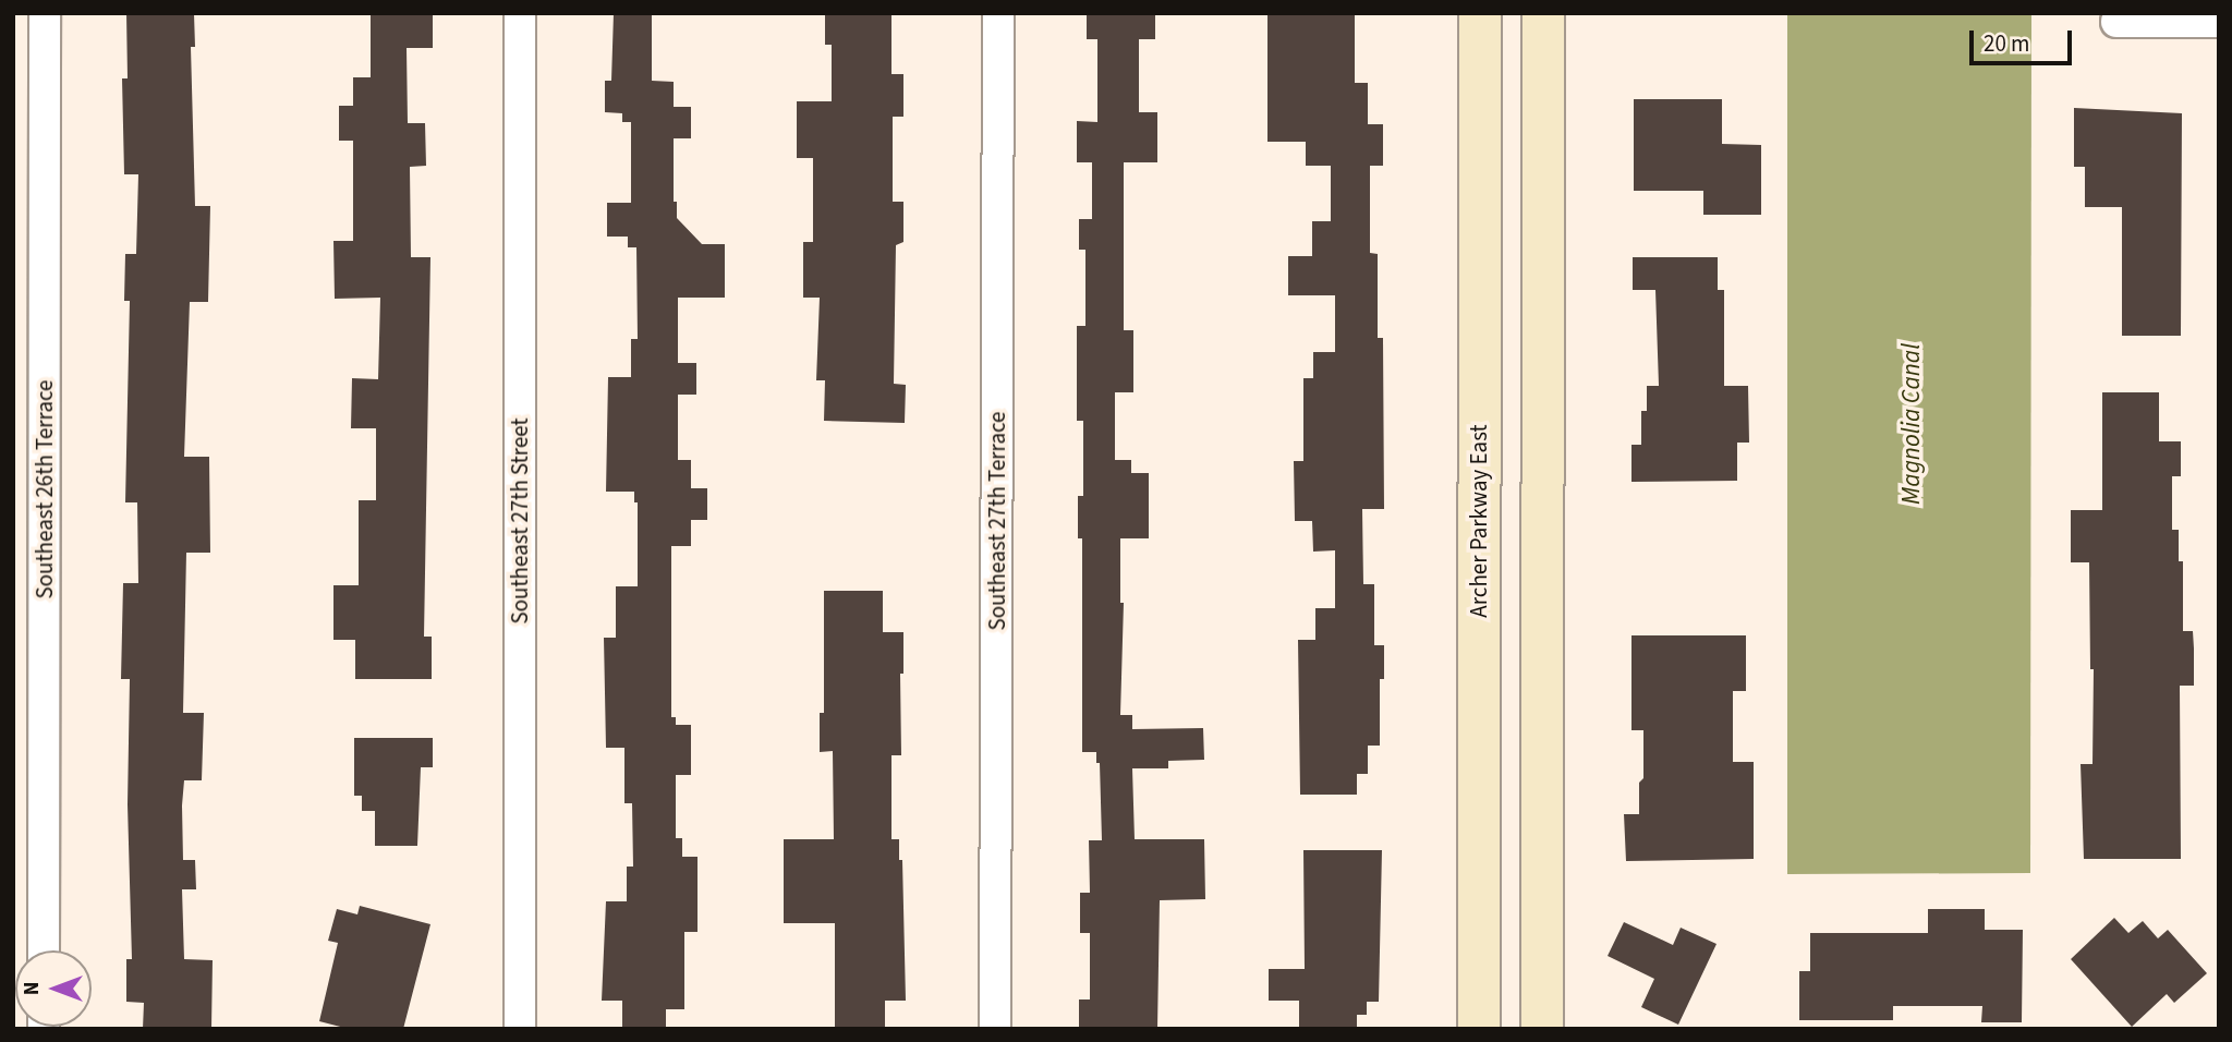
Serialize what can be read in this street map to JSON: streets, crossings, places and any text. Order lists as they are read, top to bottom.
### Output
{
  "streets": {
    "street": [
      "Southeast 26th Terrace",
      "Southeast 27th Street",
      "Southeast 27th Terrace",
      "Archer Parkway East"
    ]
  },
  "water": ["Magnolia Canal"],
  "scale_bar": "20 m",
  "north": "left"
}
